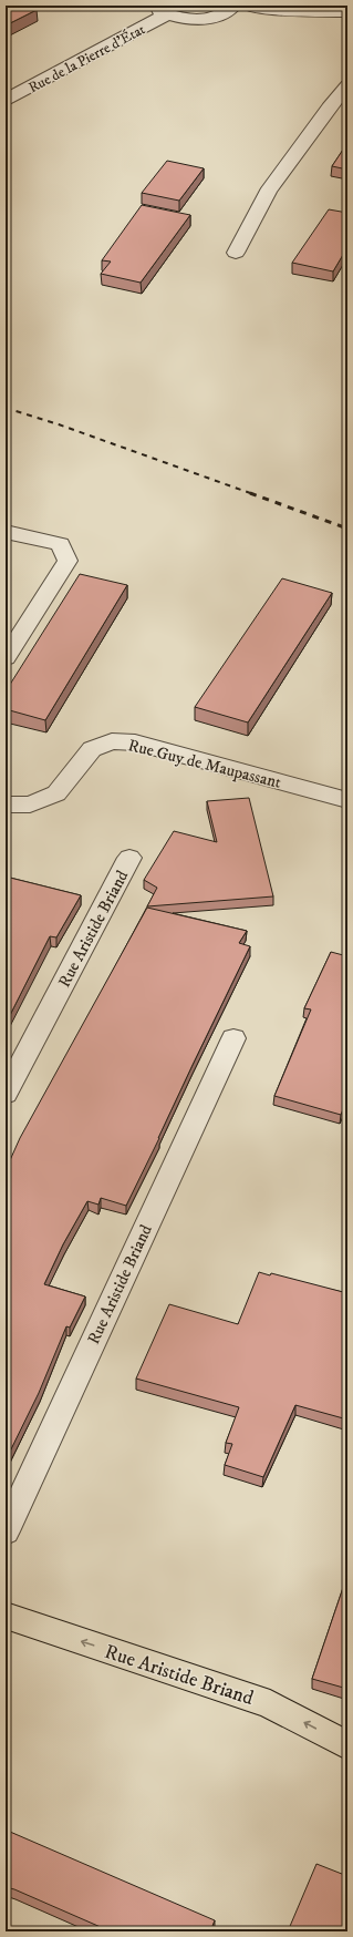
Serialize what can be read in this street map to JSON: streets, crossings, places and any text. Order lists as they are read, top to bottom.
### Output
{
  "streets": {
    "main road": ["Rue Aristide Briand"],
    "street": ["Rue de la Pierre d'État", "Rue Guy de Maupassant"]
  }
}
